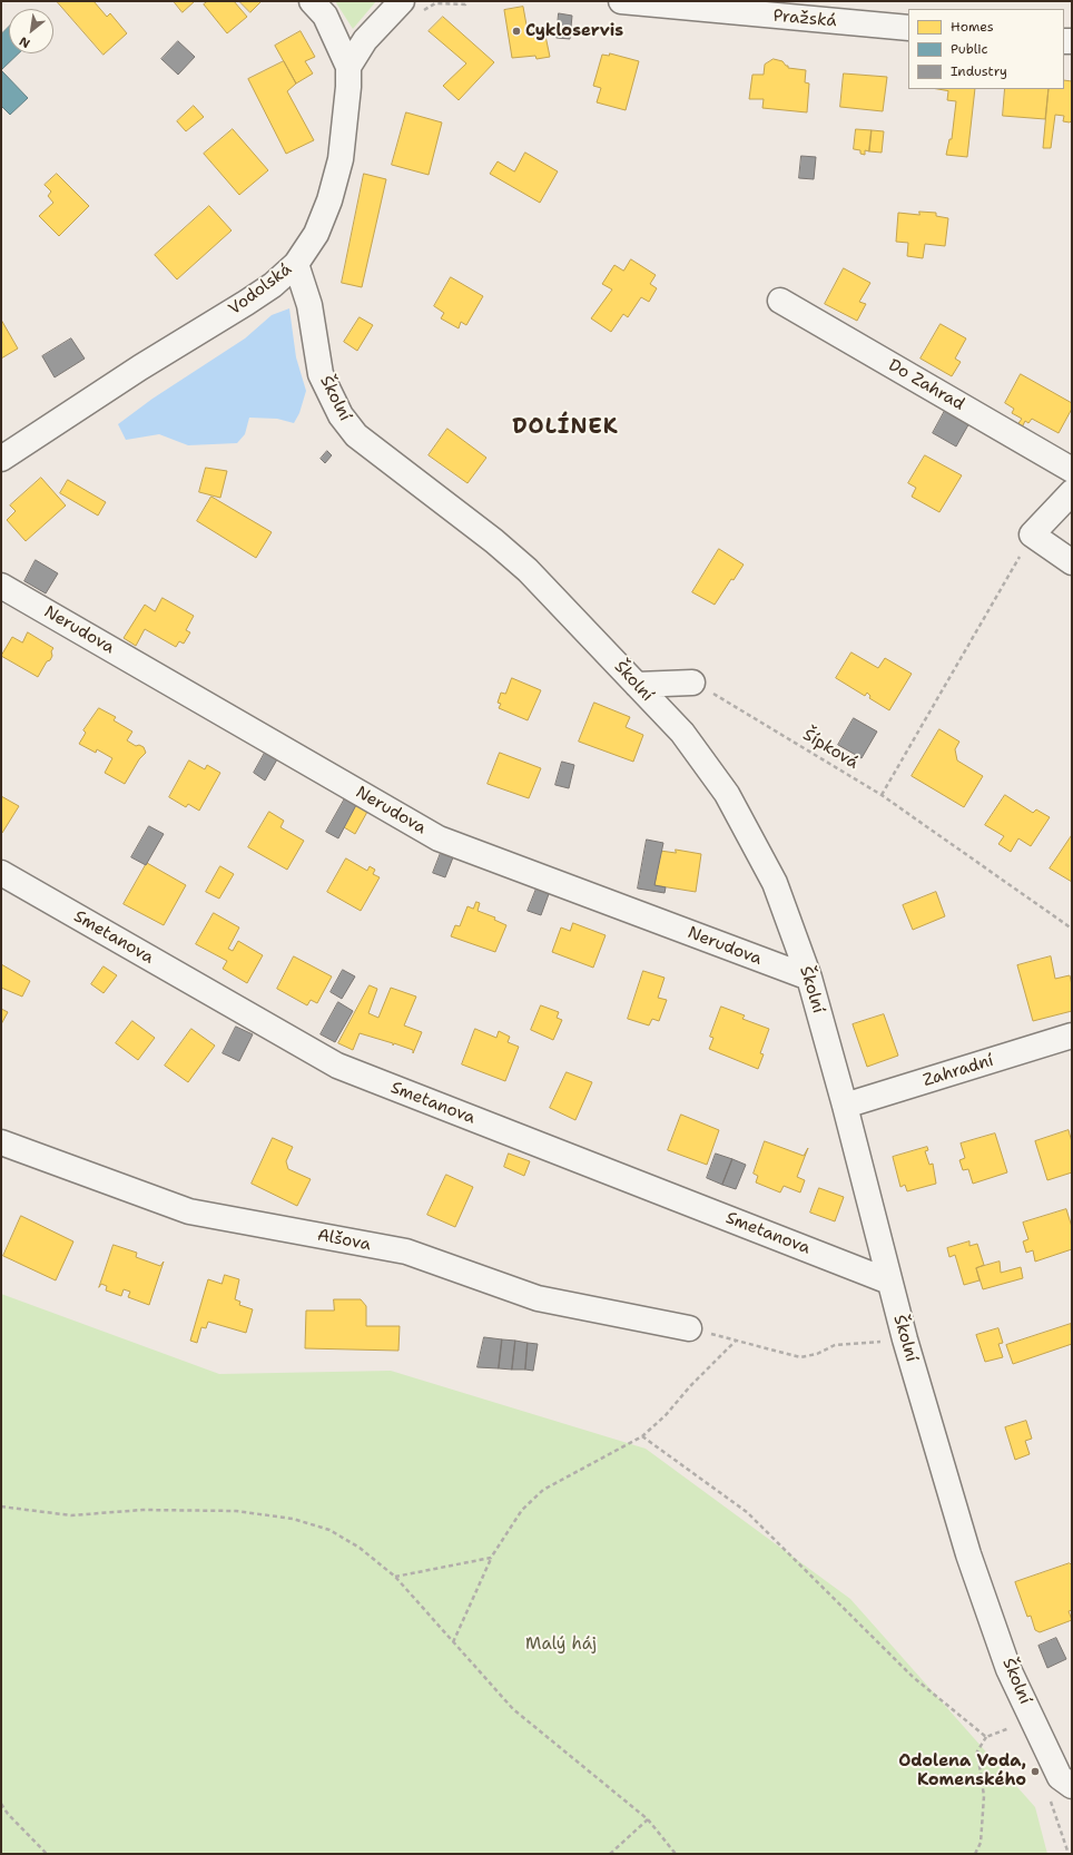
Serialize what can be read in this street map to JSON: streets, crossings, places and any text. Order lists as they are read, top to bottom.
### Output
{
  "streets": {
    "street": [
      "Pražská",
      "Vodolská",
      "Do Zahrad",
      "Školní",
      "Nerudova",
      "Smetanova",
      "Zahradní",
      "Alšova"
    ],
    "path": ["Šípková"]
  },
  "crossings": [
    ["Vodolská", "Školní"],
    ["Školní", "Nerudova"],
    ["Školní", "Smetanova"],
    ["Školní", "Zahradní"]
  ],
  "districts": ["DOLÍNEK"],
  "parks": ["Malý háj"],
  "places": ["Cykloservis", "Odolena Voda, Komenského"],
  "legend": ["Homes", "Public", "Industry"],
  "north": "bottom left"
}
